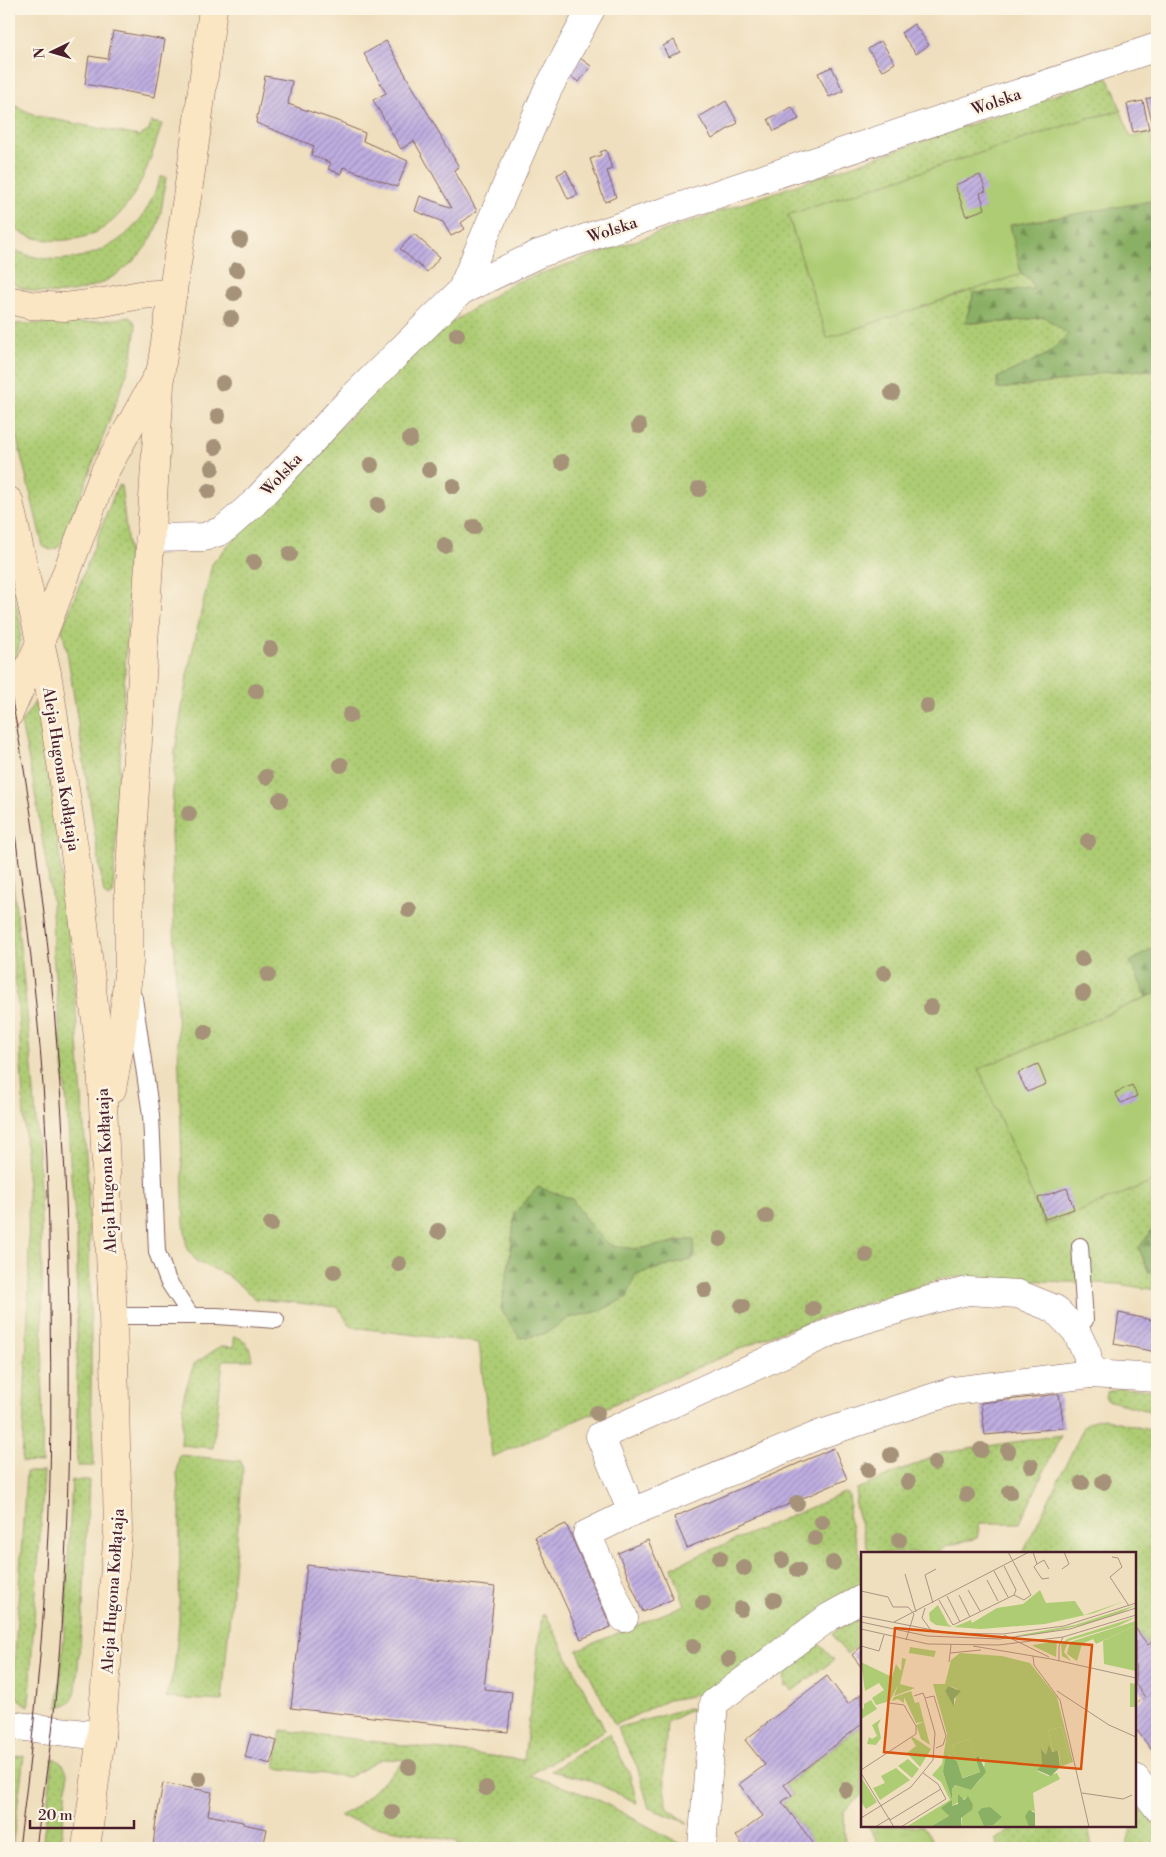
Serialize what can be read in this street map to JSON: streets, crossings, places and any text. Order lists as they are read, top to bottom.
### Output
{
  "streets": {
    "street": ["Wolska", "Aleja Hugona Kołłątaja"]
  },
  "scale_bar": "20 m",
  "north": "left"
}
